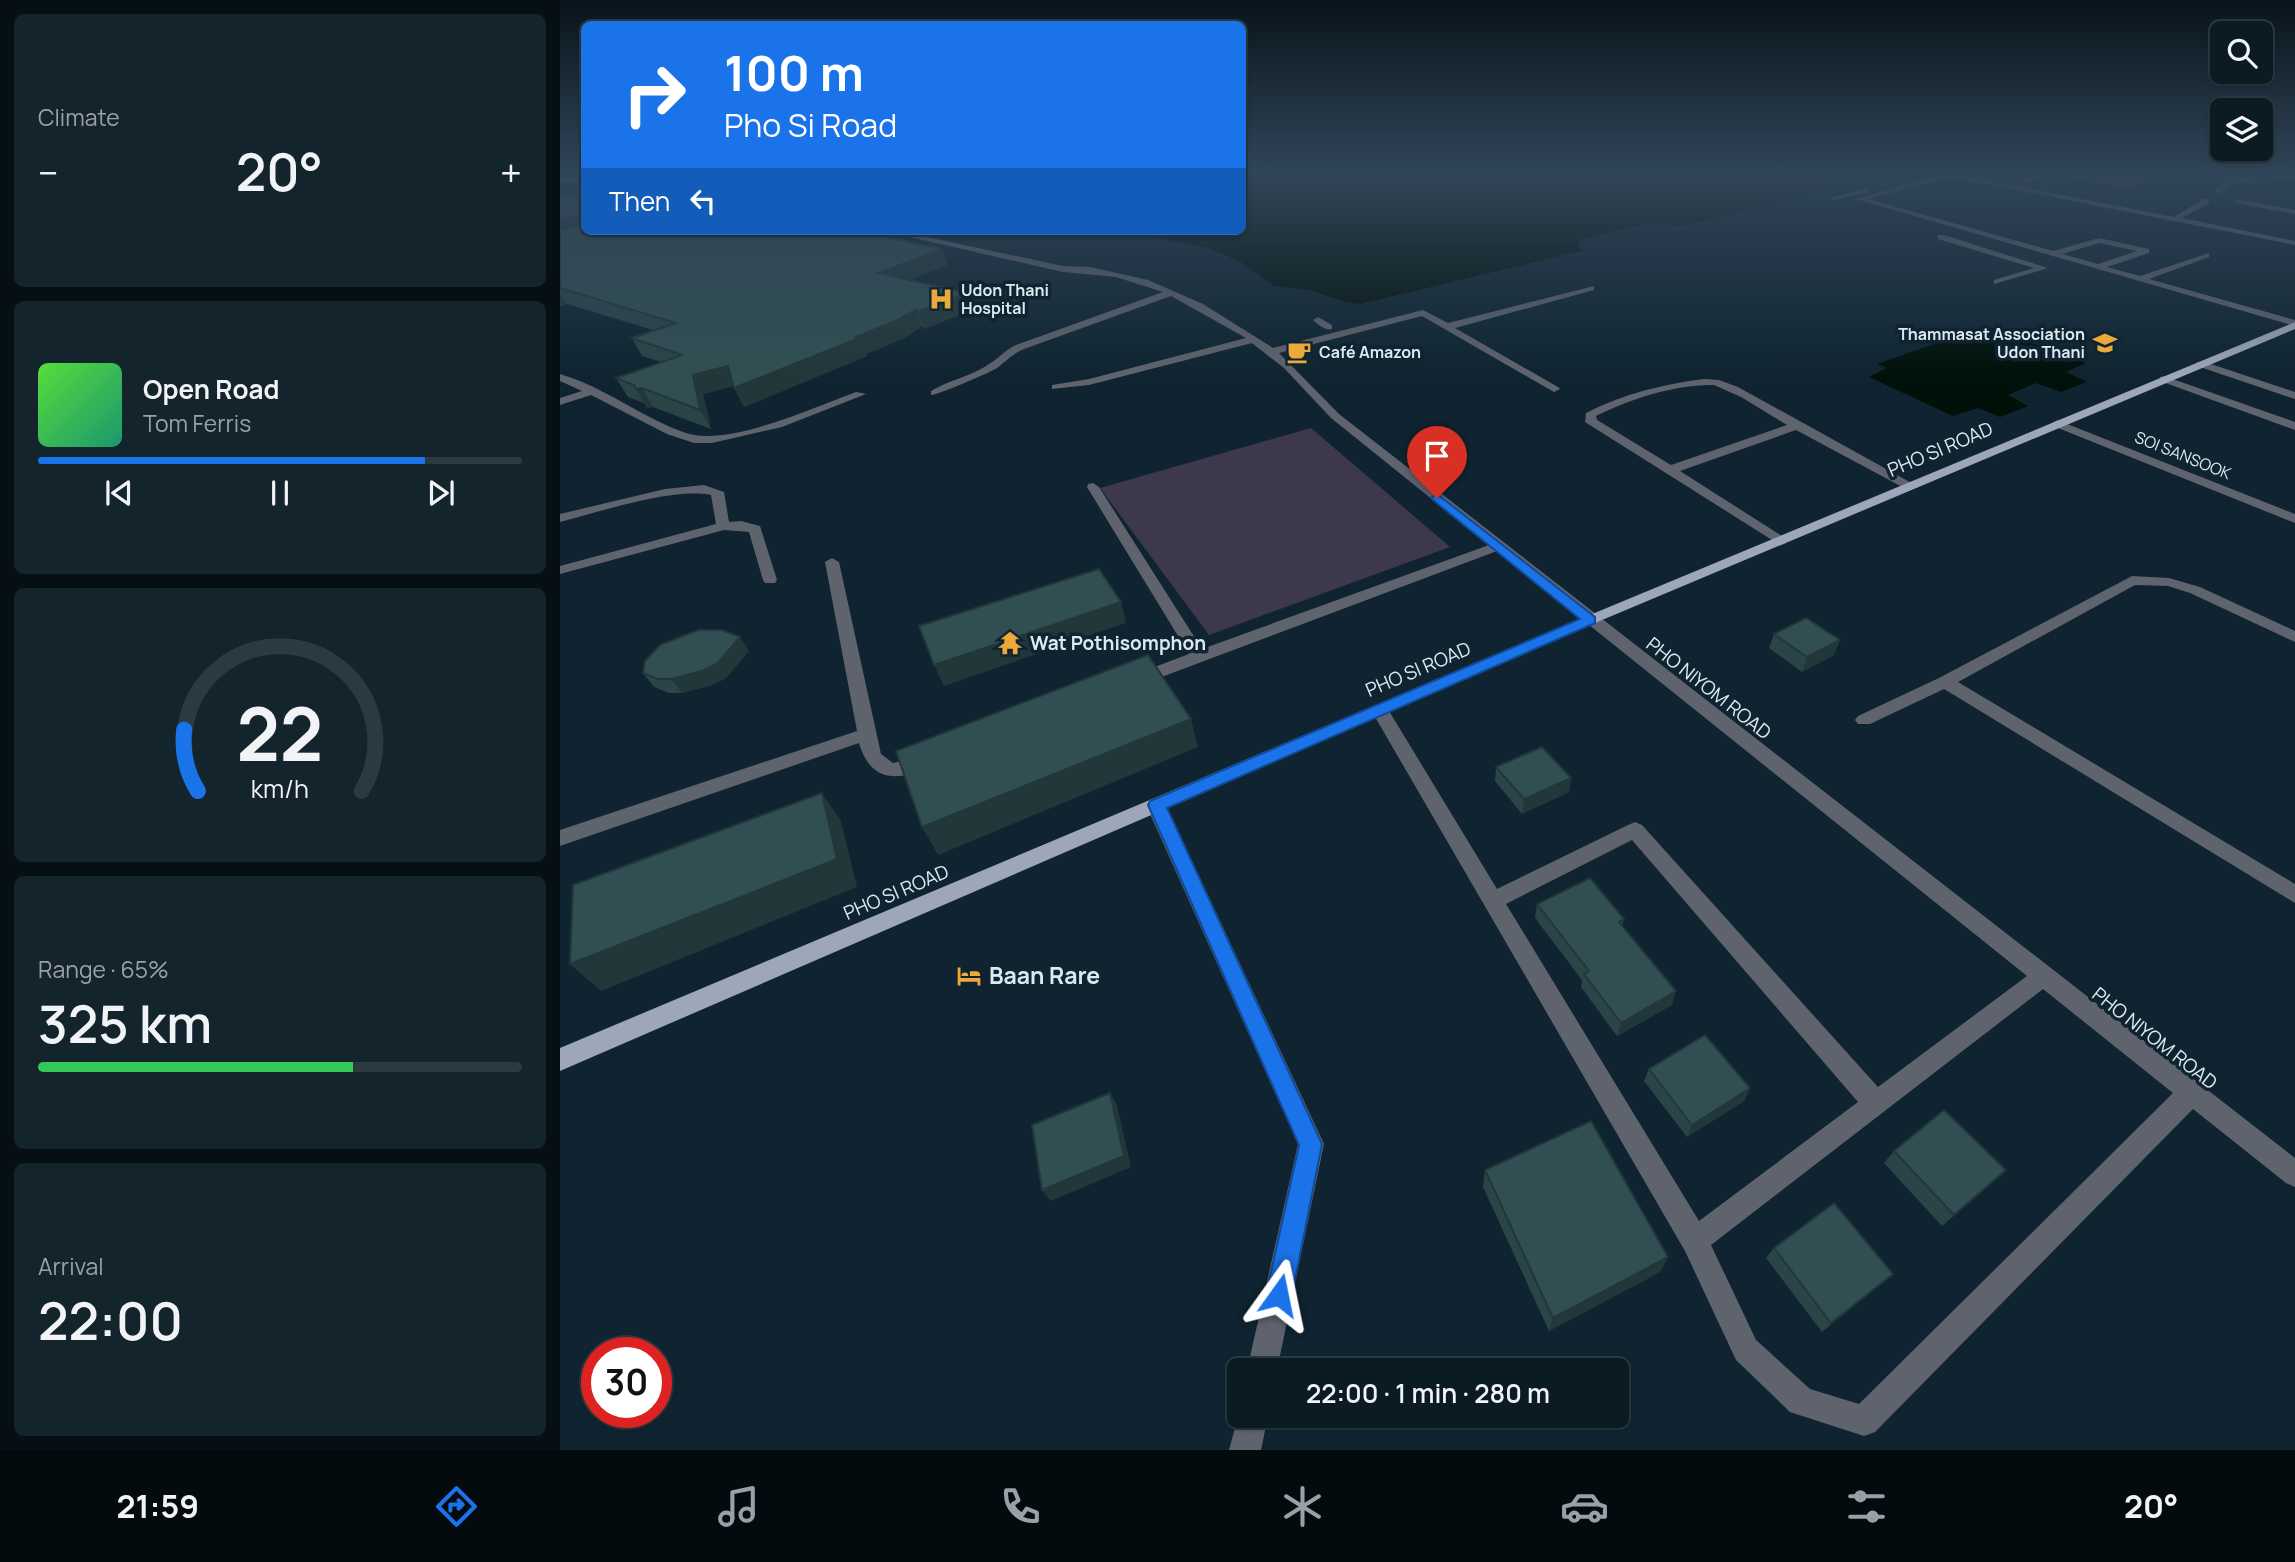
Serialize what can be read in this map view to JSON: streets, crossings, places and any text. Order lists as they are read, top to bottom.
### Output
{
  "streets": {
    "main road": ["PHO SI ROAD"],
    "street": ["SOI SANSOOK", "PHO NIYOM ROAD"]
  },
  "crossings": [
    ["PHO SI ROAD", "SOI SANSOOK"],
    ["PHO SI ROAD", "PHO NIYOM ROAD"]
  ],
  "places": {
    "hospital": ["Udon Thani Hospital"],
    "school or university": ["Thammasat Association Udon Thani"],
    "cafe": ["Café Amazon"],
    "temple": ["Wat Pothisomphon"],
    "hotel": ["Baan Rare"]
  },
  "page": {
    "tile": [
      "Climate",
      ["Range · 65%", "325 km"],
      ["Arrival", "22:00"]
    ],
    "turn": ["100 m", "Pho Si Road"],
    "heat": ["−", "20°", "+"],
    "then": "Then",
    "song": ["Open Road", "Tom Ferris"],
    "limit": "30",
    "trip": "22:00 · 1 min · 280 m",
    "tabs": ["21:59", "20°"],
    "gauge": ["22", "km/h"]
  }
}
